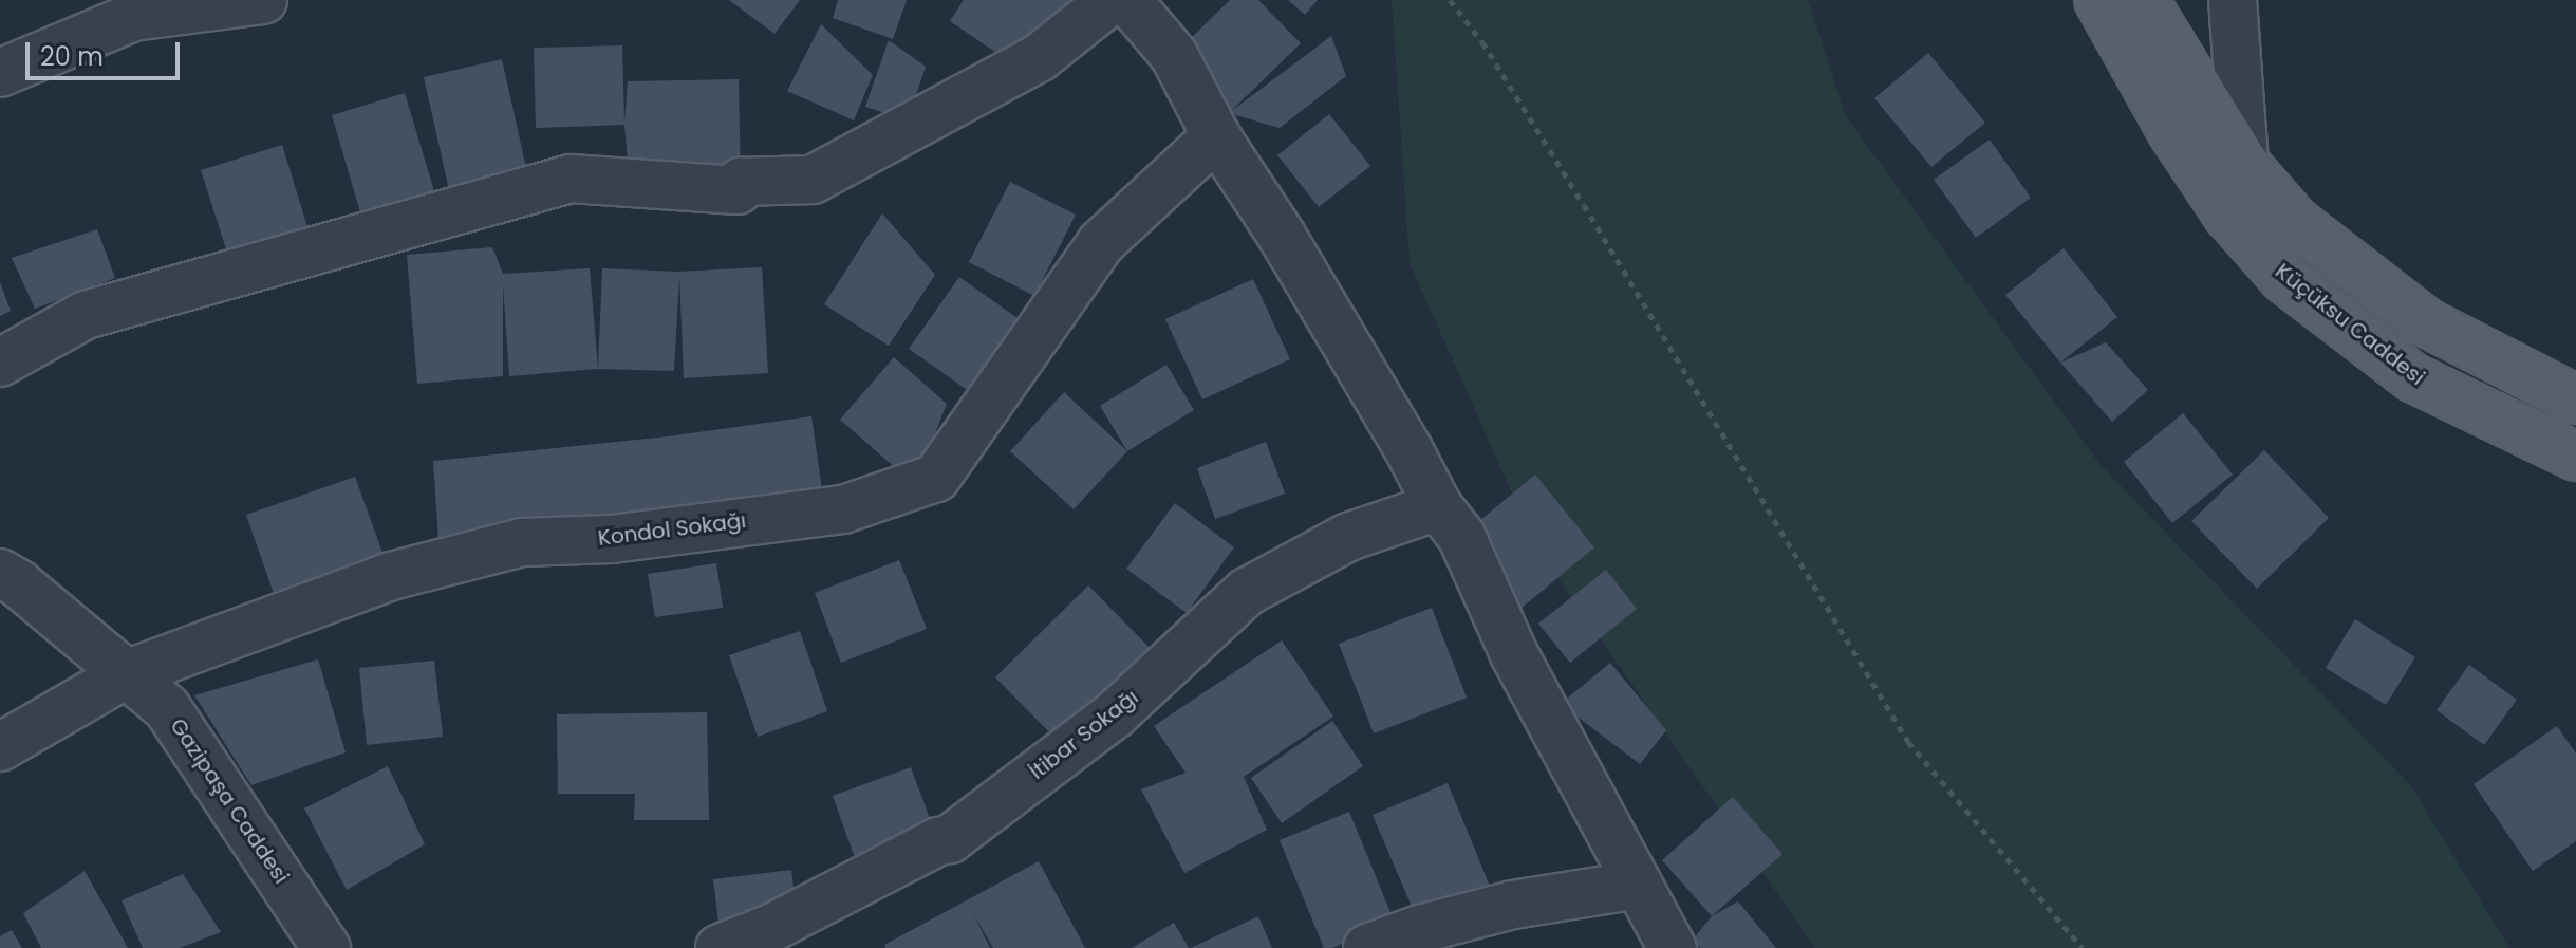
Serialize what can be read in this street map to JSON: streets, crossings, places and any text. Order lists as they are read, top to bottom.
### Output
{
  "streets": {
    "main road": ["Küçüksu Caddesi"],
    "street": ["Kondol Sokağı", "İtibar Sokağı", "Gazipaşa Caddesi"]
  },
  "crossings": [
    ["Kondol Sokağı", "Gazipaşa Caddesi"]
  ],
  "scale_bar": "20 m"
}
